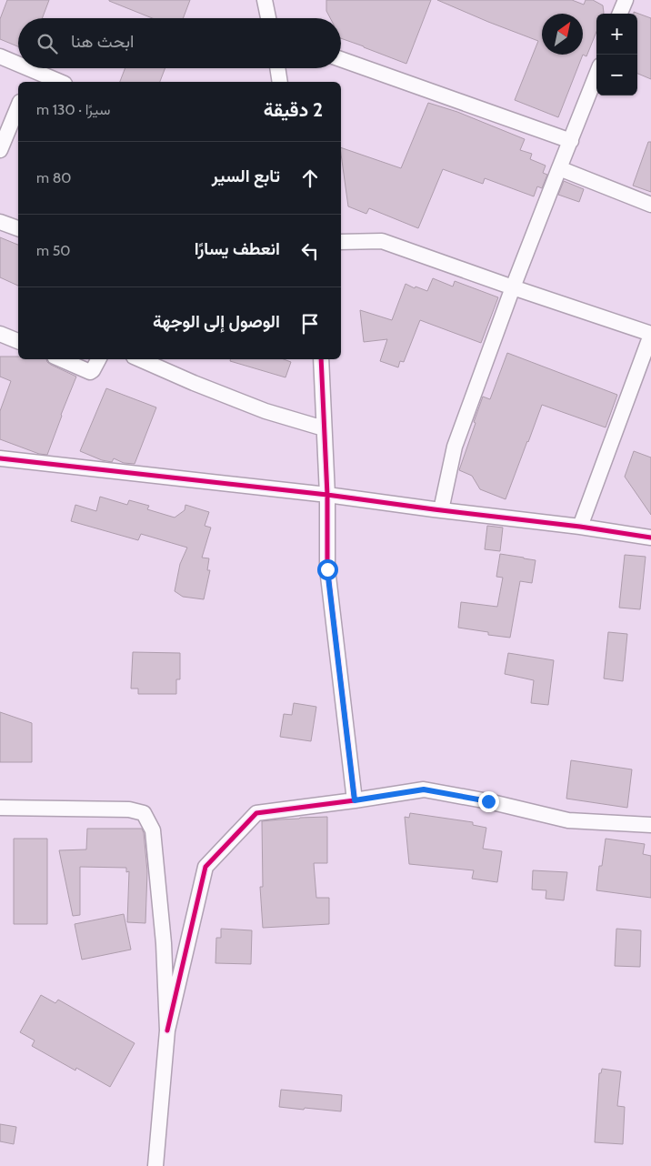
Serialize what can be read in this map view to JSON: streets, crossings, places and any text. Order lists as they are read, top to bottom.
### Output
{
  "north": "top right",
  "page": {
    "map_buttons": ["+", "−"],
    "search": "ابحث هنا",
    "heading": ["2 دقيقة", "سيرًا · 130 m"],
    "list": [
      ["تابع السير", "80 m"],
      ["انعطف يسارًا", "50 m"],
      "الوصول إلى الوجهة"
    ]
  }
}
